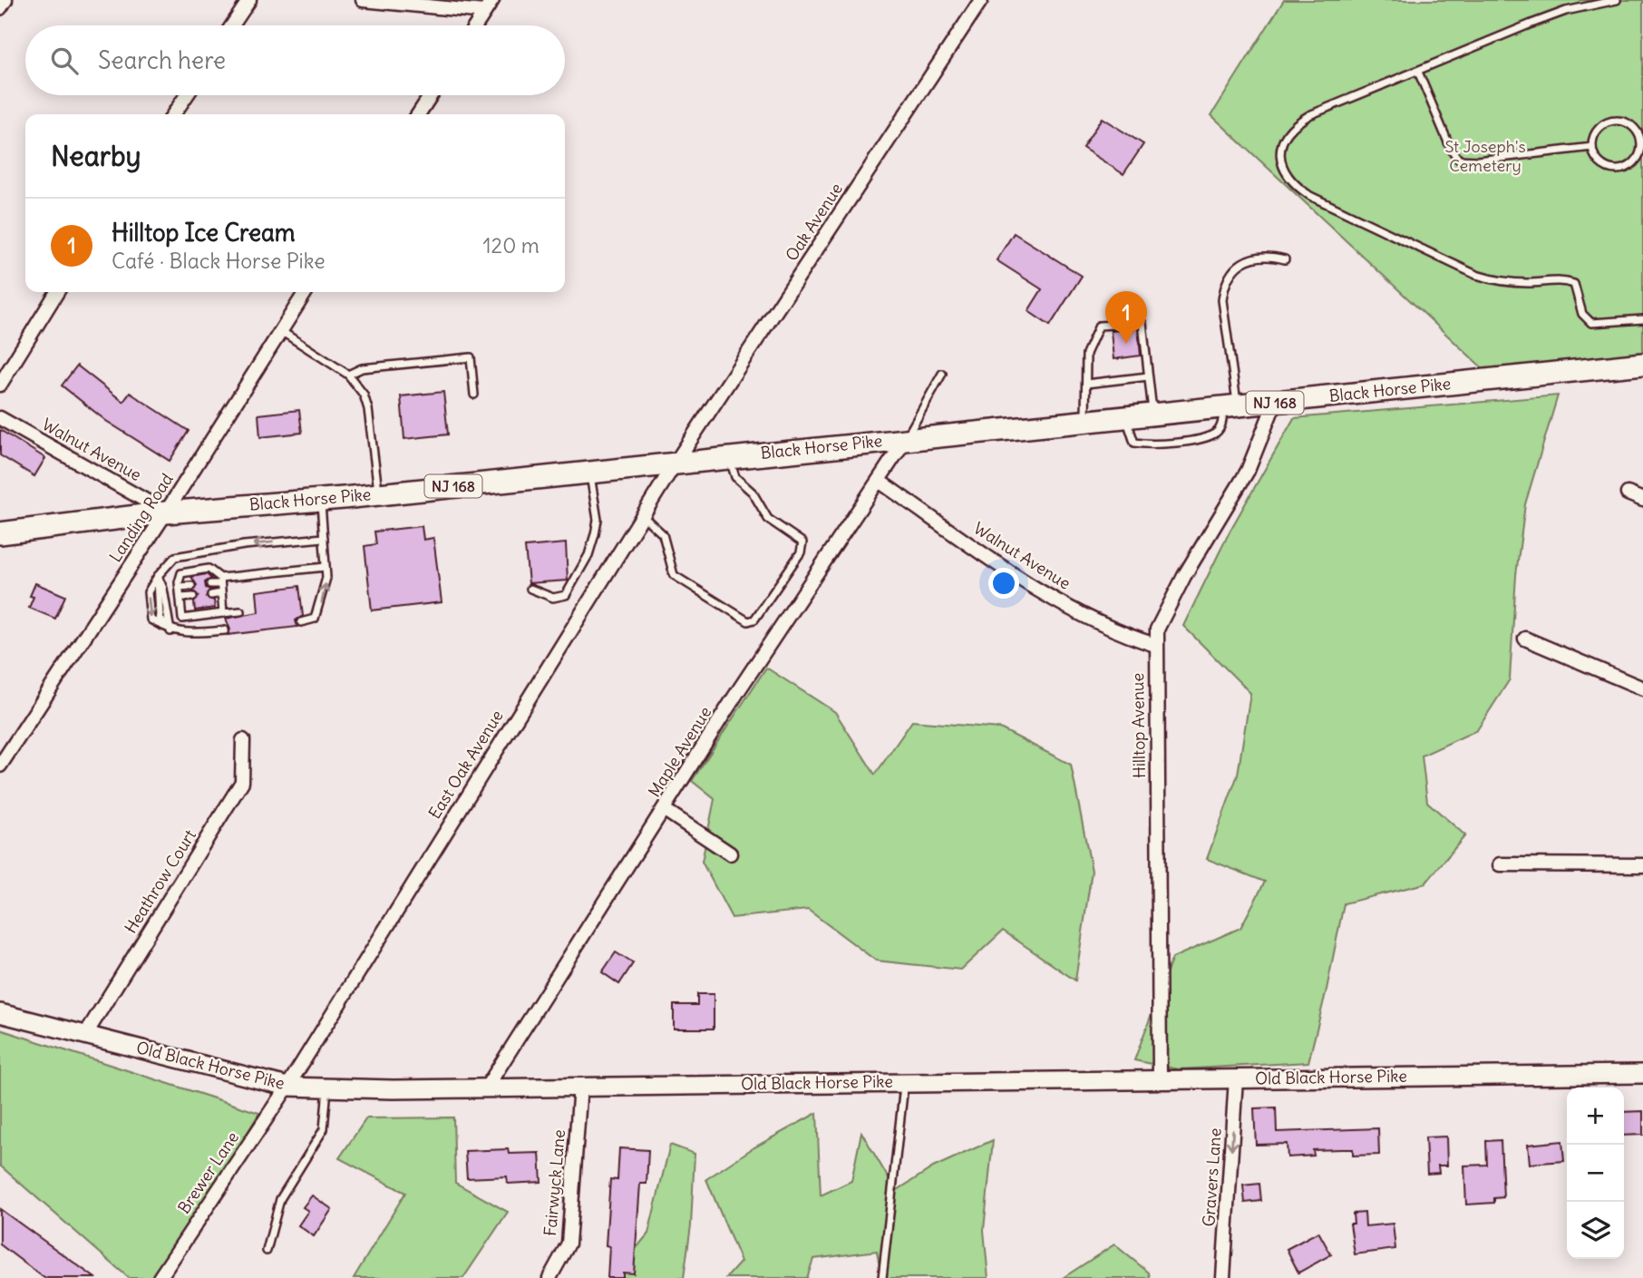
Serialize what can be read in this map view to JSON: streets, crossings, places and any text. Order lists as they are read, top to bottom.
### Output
{
  "streets": {
    "main road": ["Black Horse Pike", "NJ 168"],
    "street": [
      "Oak Avenue",
      "Walnut Avenue",
      "Landing Road",
      "Hilltop Avenue",
      "Maple Avenue",
      "East Oak Avenue",
      "Heathrow Court",
      "Old Black Horse Pike",
      "Brewer Lane",
      "Gravers Lane",
      "Fairwyck Lane"
    ]
  },
  "crossings": [
    ["Oak Avenue", "Black Horse Pike"],
    ["Oak Avenue", "East Oak Avenue"],
    ["Black Horse Pike", "Walnut Avenue"],
    ["Black Horse Pike", "Landing Road"],
    ["Black Horse Pike", "Hilltop Avenue"],
    ["Black Horse Pike", "Maple Avenue"],
    ["Black Horse Pike", "East Oak Avenue"],
    ["Walnut Avenue", "Landing Road"],
    ["Walnut Avenue", "Hilltop Avenue"],
    ["Walnut Avenue", "Maple Avenue"],
    ["Hilltop Avenue", "Old Black Horse Pike"],
    ["Maple Avenue", "Old Black Horse Pike"],
    ["East Oak Avenue", "Old Black Horse Pike"],
    ["East Oak Avenue", "Brewer Lane"],
    ["Heathrow Court", "Old Black Horse Pike"],
    ["Old Black Horse Pike", "Brewer Lane"],
    ["Old Black Horse Pike", "Gravers Lane"],
    ["Old Black Horse Pike", "Fairwyck Lane"]
  ],
  "one_way": ["Gravers Lane"],
  "parks": ["St Joseph's Cemetery"],
  "page": {
    "search": "Search here",
    "heading": "Nearby",
    "list": [
      {
        "mark": "1",
        "name": "Hilltop Ice Cream",
        "note": "Café · Black Horse Pike",
        "value": "120 m"
      }
    ],
    "pins": "1",
    "map_buttons": ["+", "−"]
  }
}
